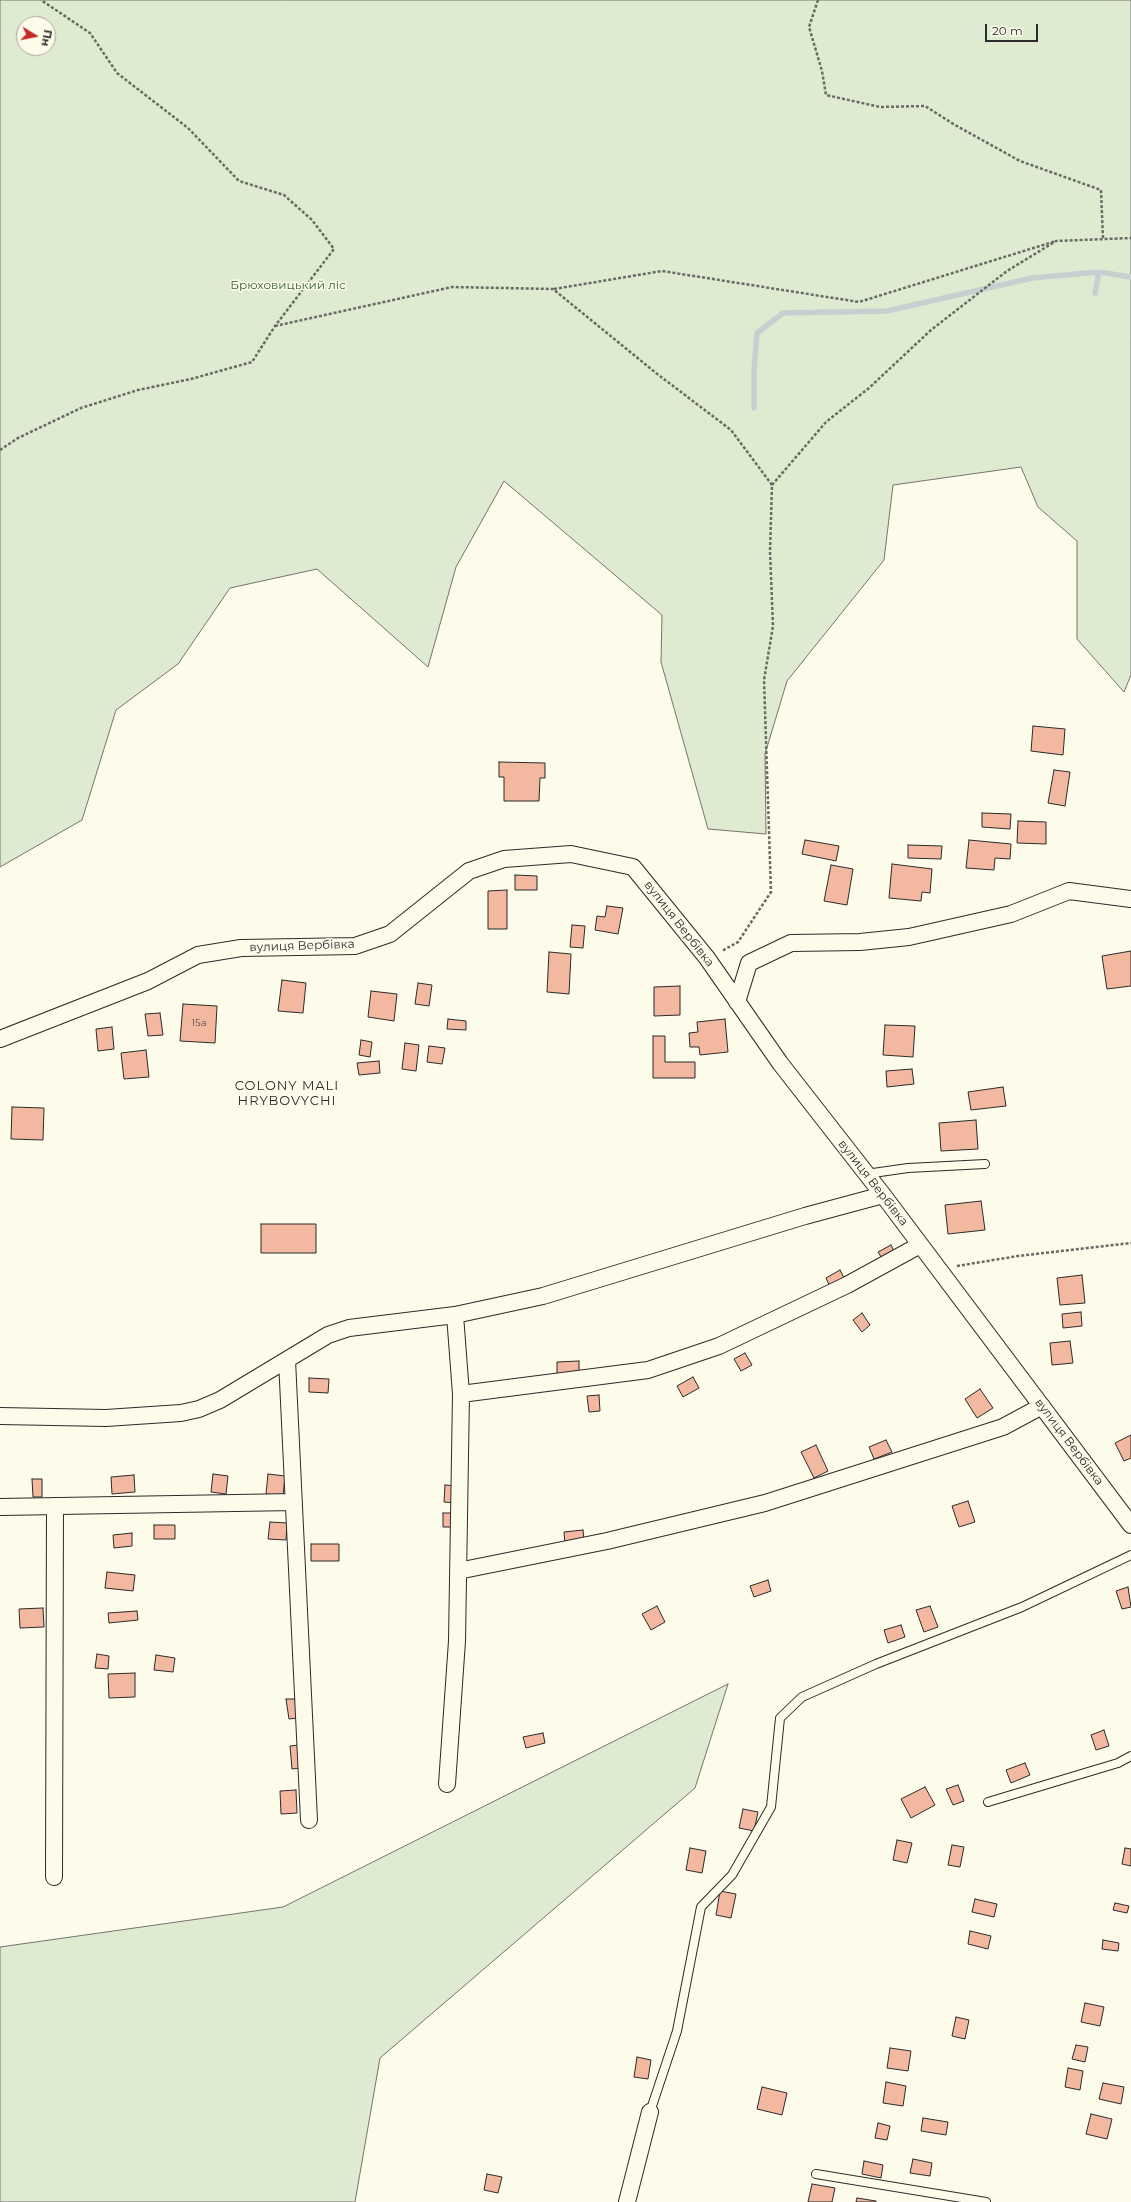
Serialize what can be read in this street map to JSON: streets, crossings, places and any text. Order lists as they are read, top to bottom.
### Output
{
  "streets": {
    "street": ["вулиця Вербівка"]
  },
  "districts": ["COLONY MALI HRYBOVYCHI"],
  "parks": ["Брюховицький ліс"],
  "house_numbers": ["15а"],
  "scale_bar": "20 m",
  "north": "right"
}
